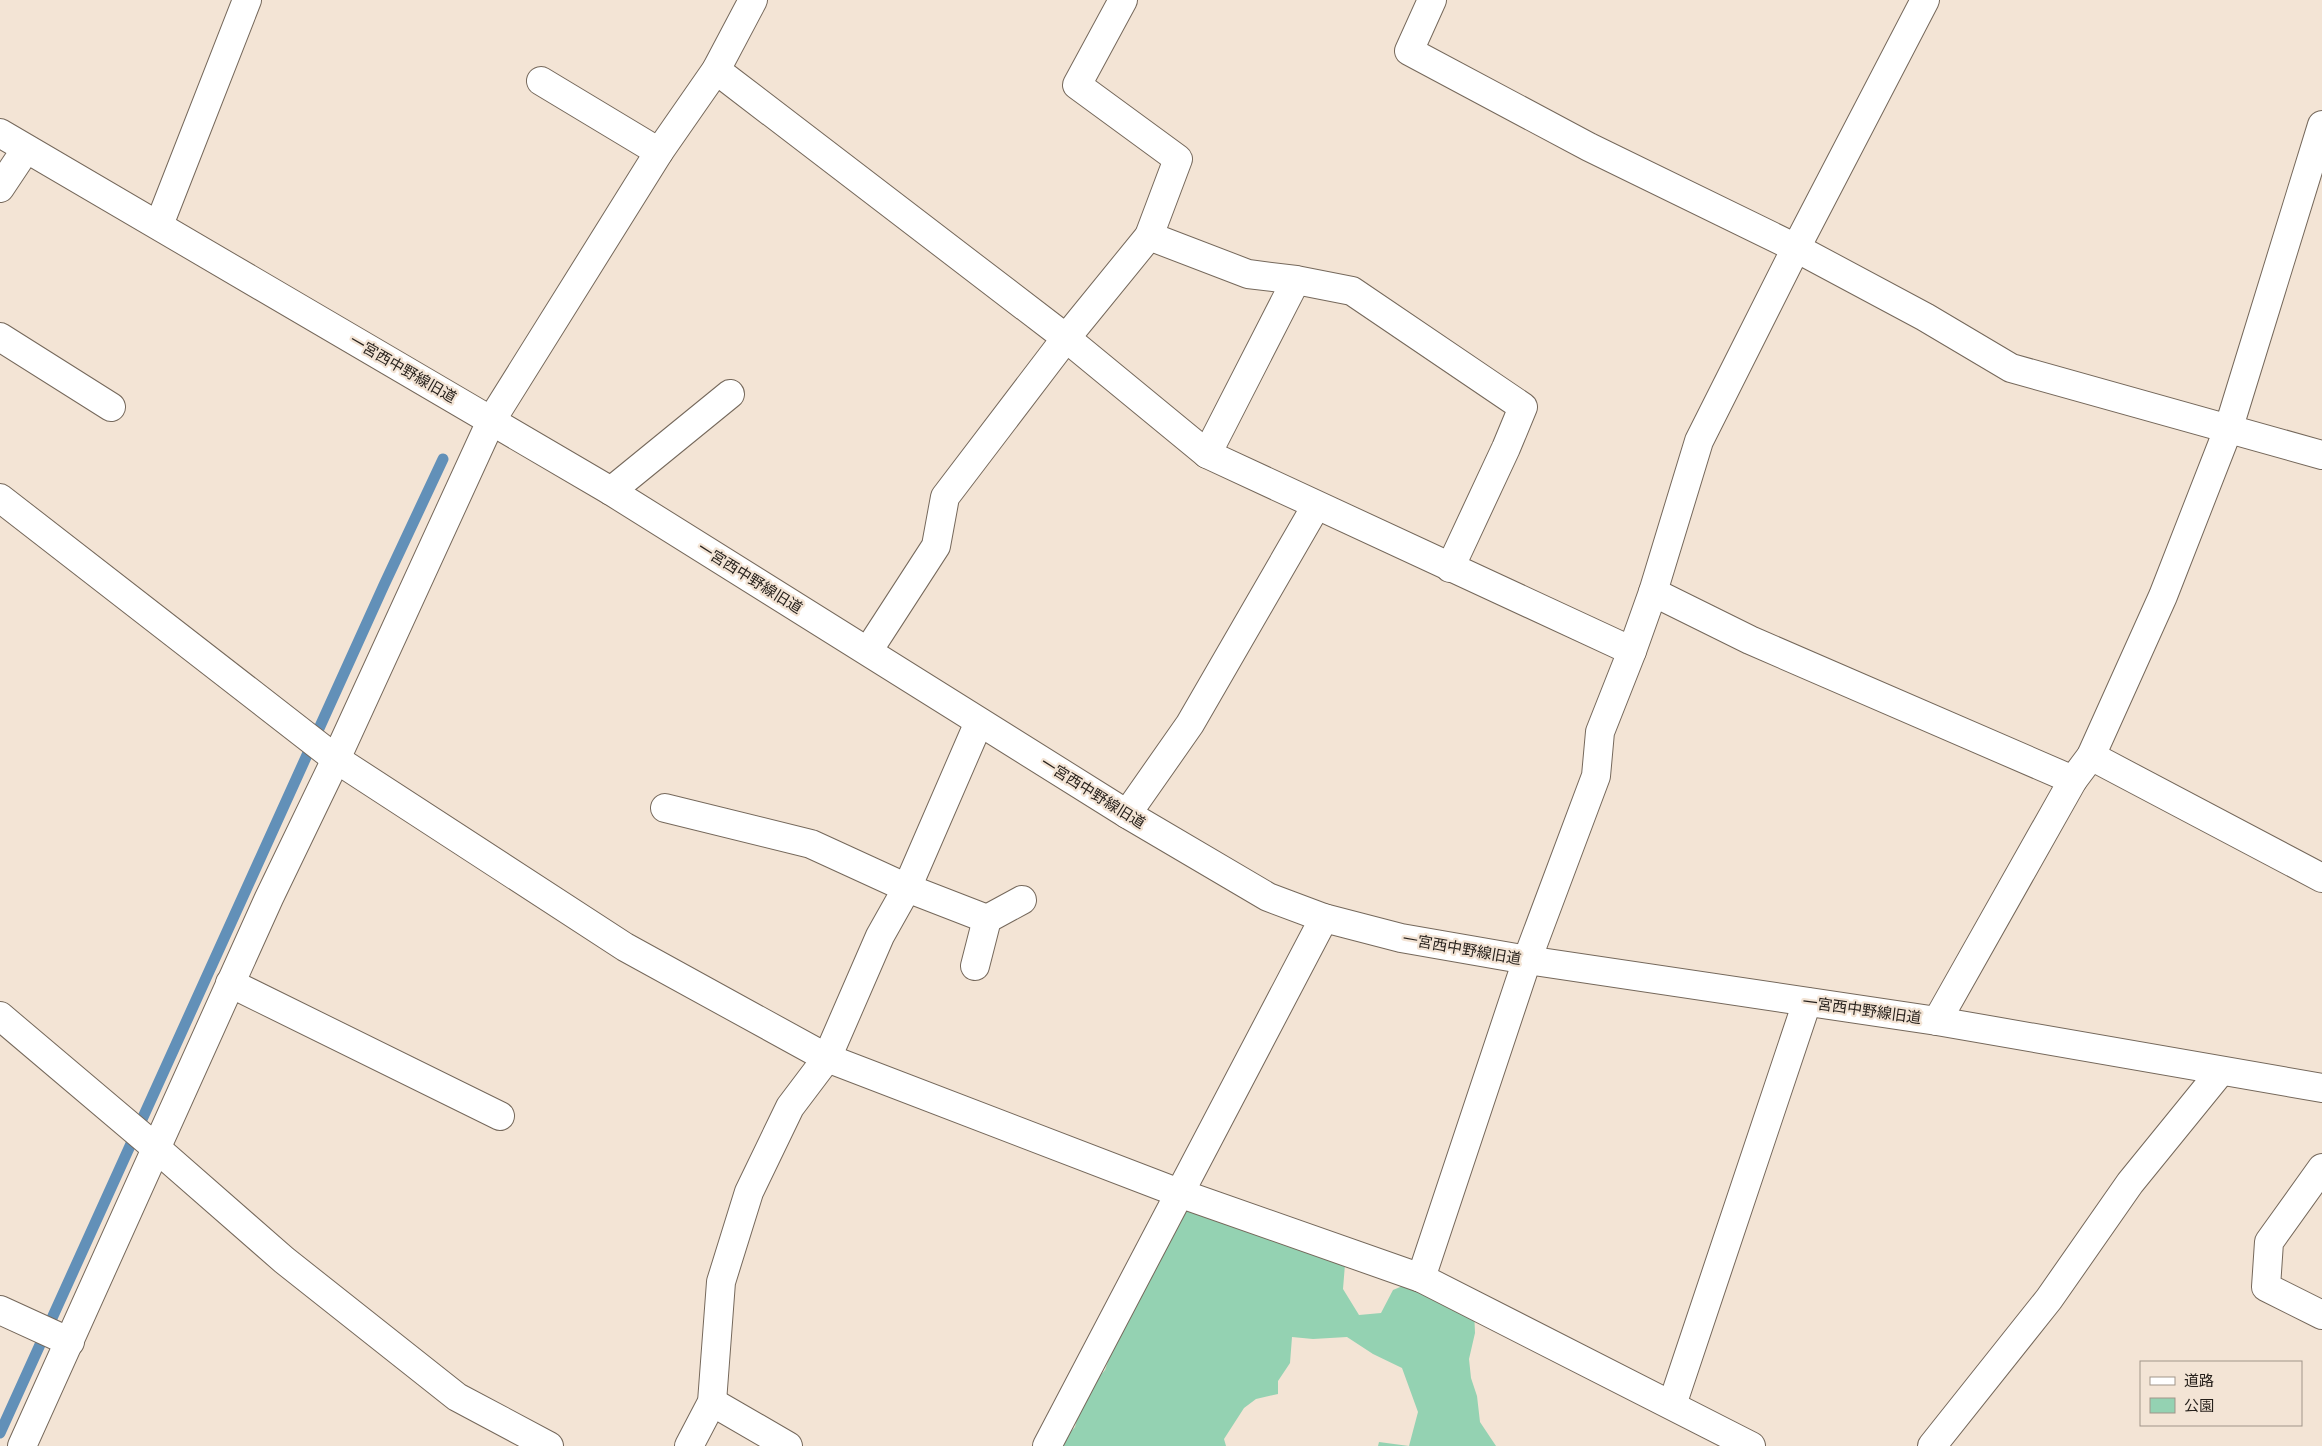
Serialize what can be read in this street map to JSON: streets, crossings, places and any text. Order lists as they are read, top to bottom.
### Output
{
  "streets": {
    "street": ["一宮西中野線旧道"]
  },
  "legend": ["道路", "公園"]
}
